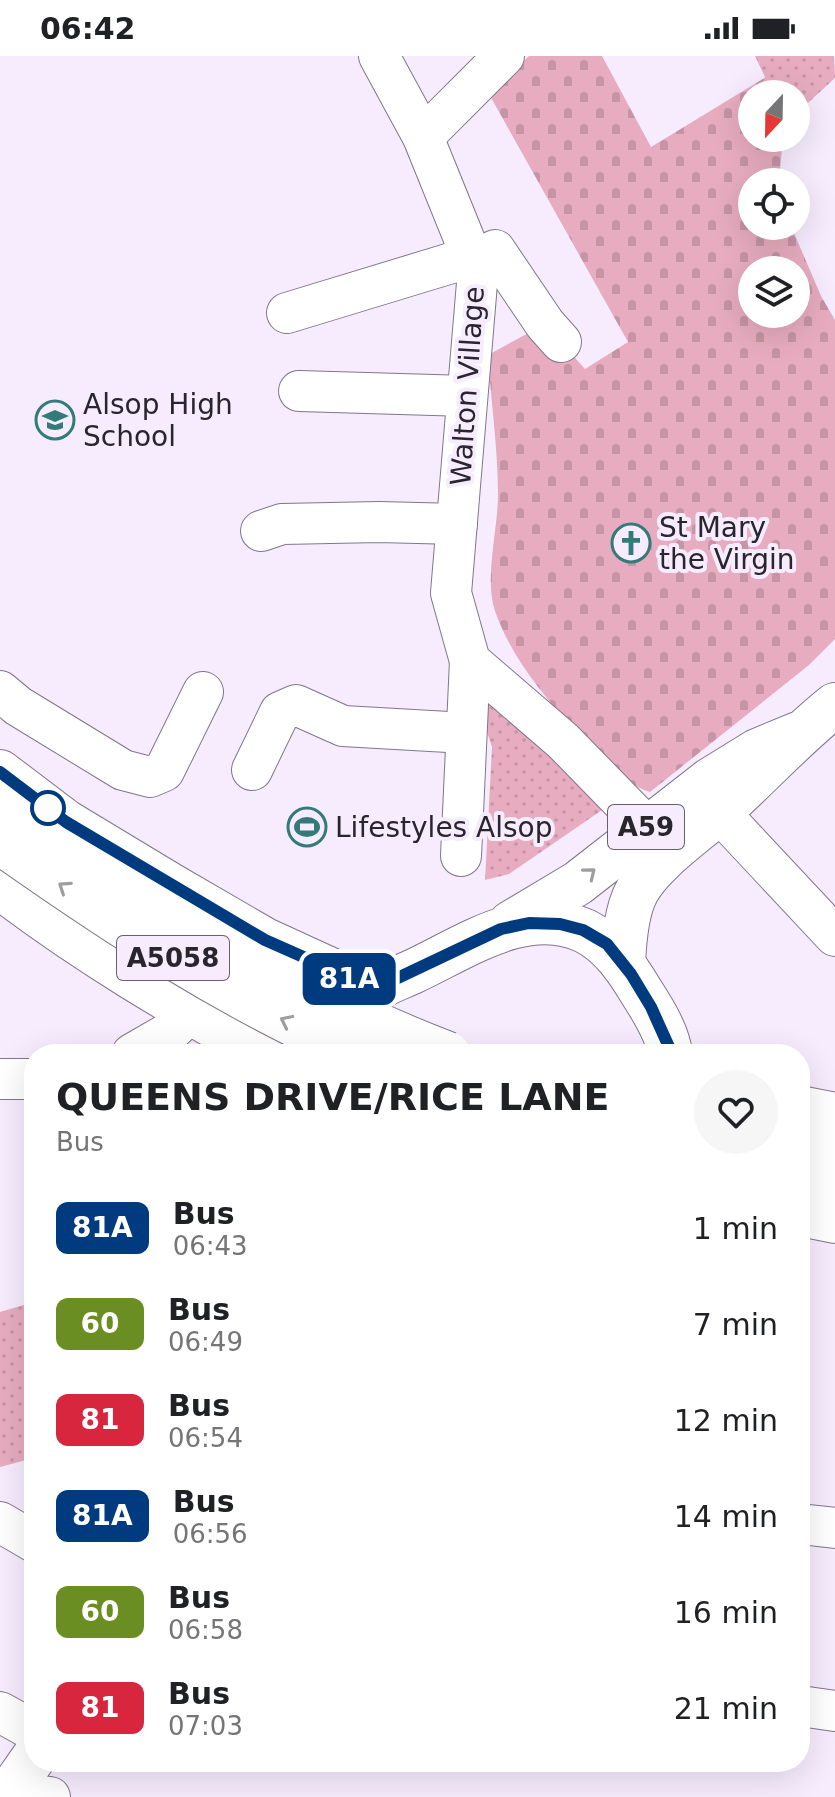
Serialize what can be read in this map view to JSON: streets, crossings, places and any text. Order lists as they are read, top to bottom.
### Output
{
  "streets": {
    "highway": ["A59", "A5058"],
    "street": ["Walton Village"]
  },
  "places": {
    "school or university": ["Alsop High School"],
    "church": ["St Mary the Virgin"],
    "sports": ["Lifestyles Alsop"]
  },
  "lines": ["bus line 81A"],
  "north": "bottom",
  "page": {
    "status": "06:42",
    "on_map": "81A",
    "heading": ["QUEENS DRIVE/RICE LANE", "Bus"],
    "list": [
      {
        "mark": "81A",
        "name": "Bus",
        "note": "06:43",
        "value": "1 min"
      },
      {
        "mark": "60",
        "name": "Bus",
        "note": "06:49",
        "value": "7 min"
      },
      {
        "mark": "81",
        "name": "Bus",
        "note": "06:54",
        "value": "12 min"
      },
      {
        "mark": "81A",
        "name": "Bus",
        "note": "06:56",
        "value": "14 min"
      },
      {
        "mark": "60",
        "name": "Bus",
        "note": "06:58",
        "value": "16 min"
      },
      {
        "mark": "81",
        "name": "Bus",
        "note": "07:03",
        "value": "21 min"
      }
    ]
  }
}
